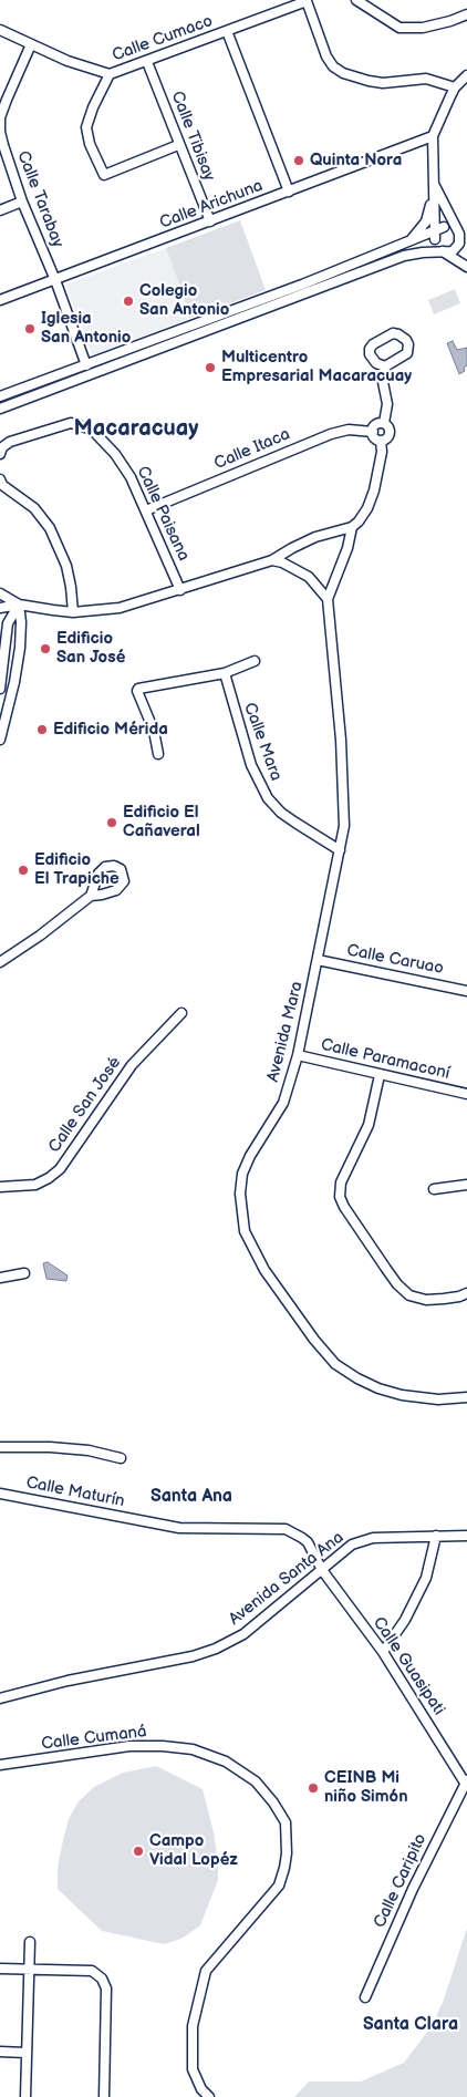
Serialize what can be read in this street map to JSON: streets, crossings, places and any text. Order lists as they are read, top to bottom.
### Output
{
  "streets": {
    "street": [
      "Calle Cumaco",
      "Calle Tibisay",
      "Calle Tarabay",
      "Calle Arichuna",
      "Calle Itaca",
      "Calle Paisana",
      "Calle Mara",
      "Calle Caruao",
      "Avenida Mara",
      "Calle Paramaconí",
      "Calle San José",
      "Calle Maturín",
      "Avenida Santa Ana",
      "Calle Guasipati",
      "Calle Cumaná",
      "Calle Caripito"
    ]
  },
  "crossings": [
    ["Calle Cumaco", "Calle Tibisay"],
    ["Calle Cumaco", "Calle Tarabay"],
    ["Calle Tibisay", "Calle Arichuna"],
    ["Calle Tarabay", "Calle Arichuna"],
    ["Calle Itaca", "Calle Paisana"],
    ["Calle Mara", "Avenida Mara"],
    ["Calle Caruao", "Avenida Mara"],
    ["Avenida Mara", "Calle Paramaconí"],
    ["Calle Maturín", "Avenida Santa Ana"],
    ["Calle Maturín", "Calle Guasipati"],
    ["Avenida Santa Ana", "Calle Guasipati"],
    ["Calle Guasipati", "Calle Caripito"]
  ],
  "districts": ["Macaracuay", "Santa Ana", "Santa Clara"],
  "places": [
    "Quinta Nora",
    "Colegio San Antonio",
    "Iglesia San Antonio",
    "Multicentro Empresarial Macaracuay",
    "Edificio San José",
    "Edificio Mérida",
    "Edificio El Cañaveral",
    "Edificio El Trapiche",
    "CEINB Mi niño Simón",
    "Campo Vidal Lopéz"
  ]
}
